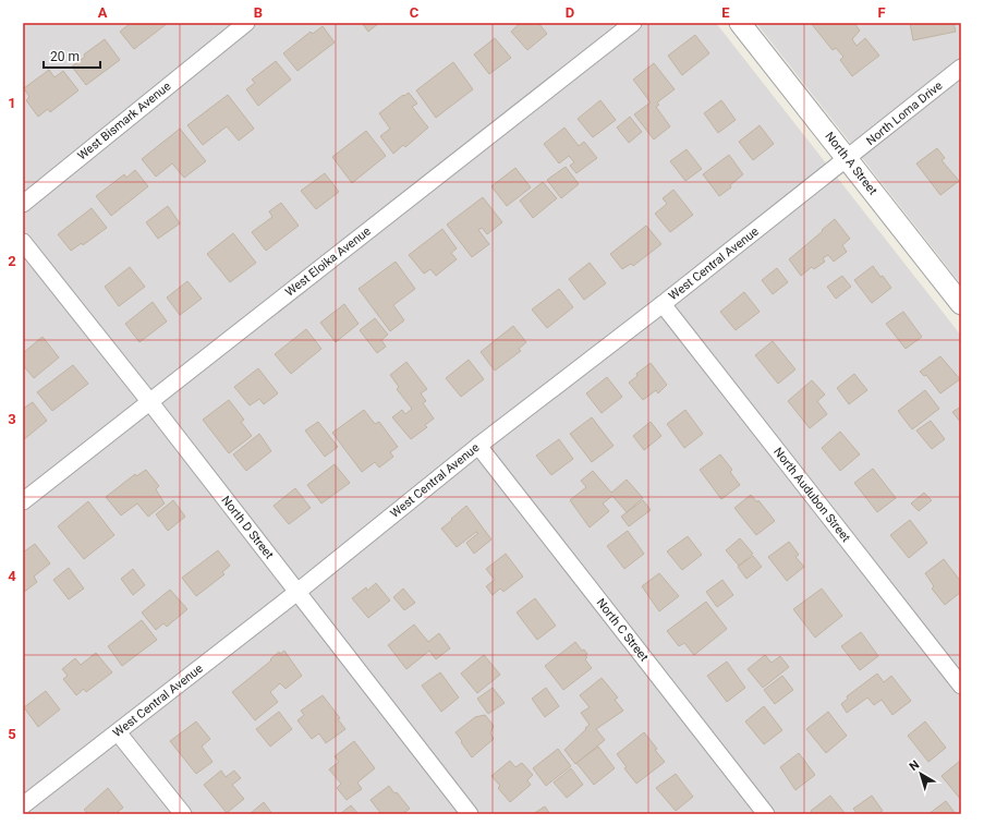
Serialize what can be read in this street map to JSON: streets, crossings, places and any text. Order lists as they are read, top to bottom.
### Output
{
  "streets": {
    "street": [
      "North Loma Drive",
      "West Bismark Avenue",
      "North A Street",
      "West Eloika Avenue",
      "West Central Avenue",
      "North Audubon Street",
      "North D Street",
      "North C Street"
    ]
  },
  "crossings": [
    ["North Loma Drive", "North A Street"],
    ["North Loma Drive", "West Central Avenue"],
    ["North A Street", "West Central Avenue"],
    ["West Eloika Avenue", "North D Street"],
    ["West Central Avenue", "North Audubon Street"],
    ["West Central Avenue", "North D Street"],
    ["West Central Avenue", "North C Street"]
  ],
  "scale_bar": "20 m",
  "north": "top left",
  "grid": {
    "columns": [
      "A",
      "B",
      "C",
      "D",
      "E",
      "F"
    ],
    "rows": [
      "1",
      "2",
      "3",
      "4",
      "5"
    ]
  }
}
